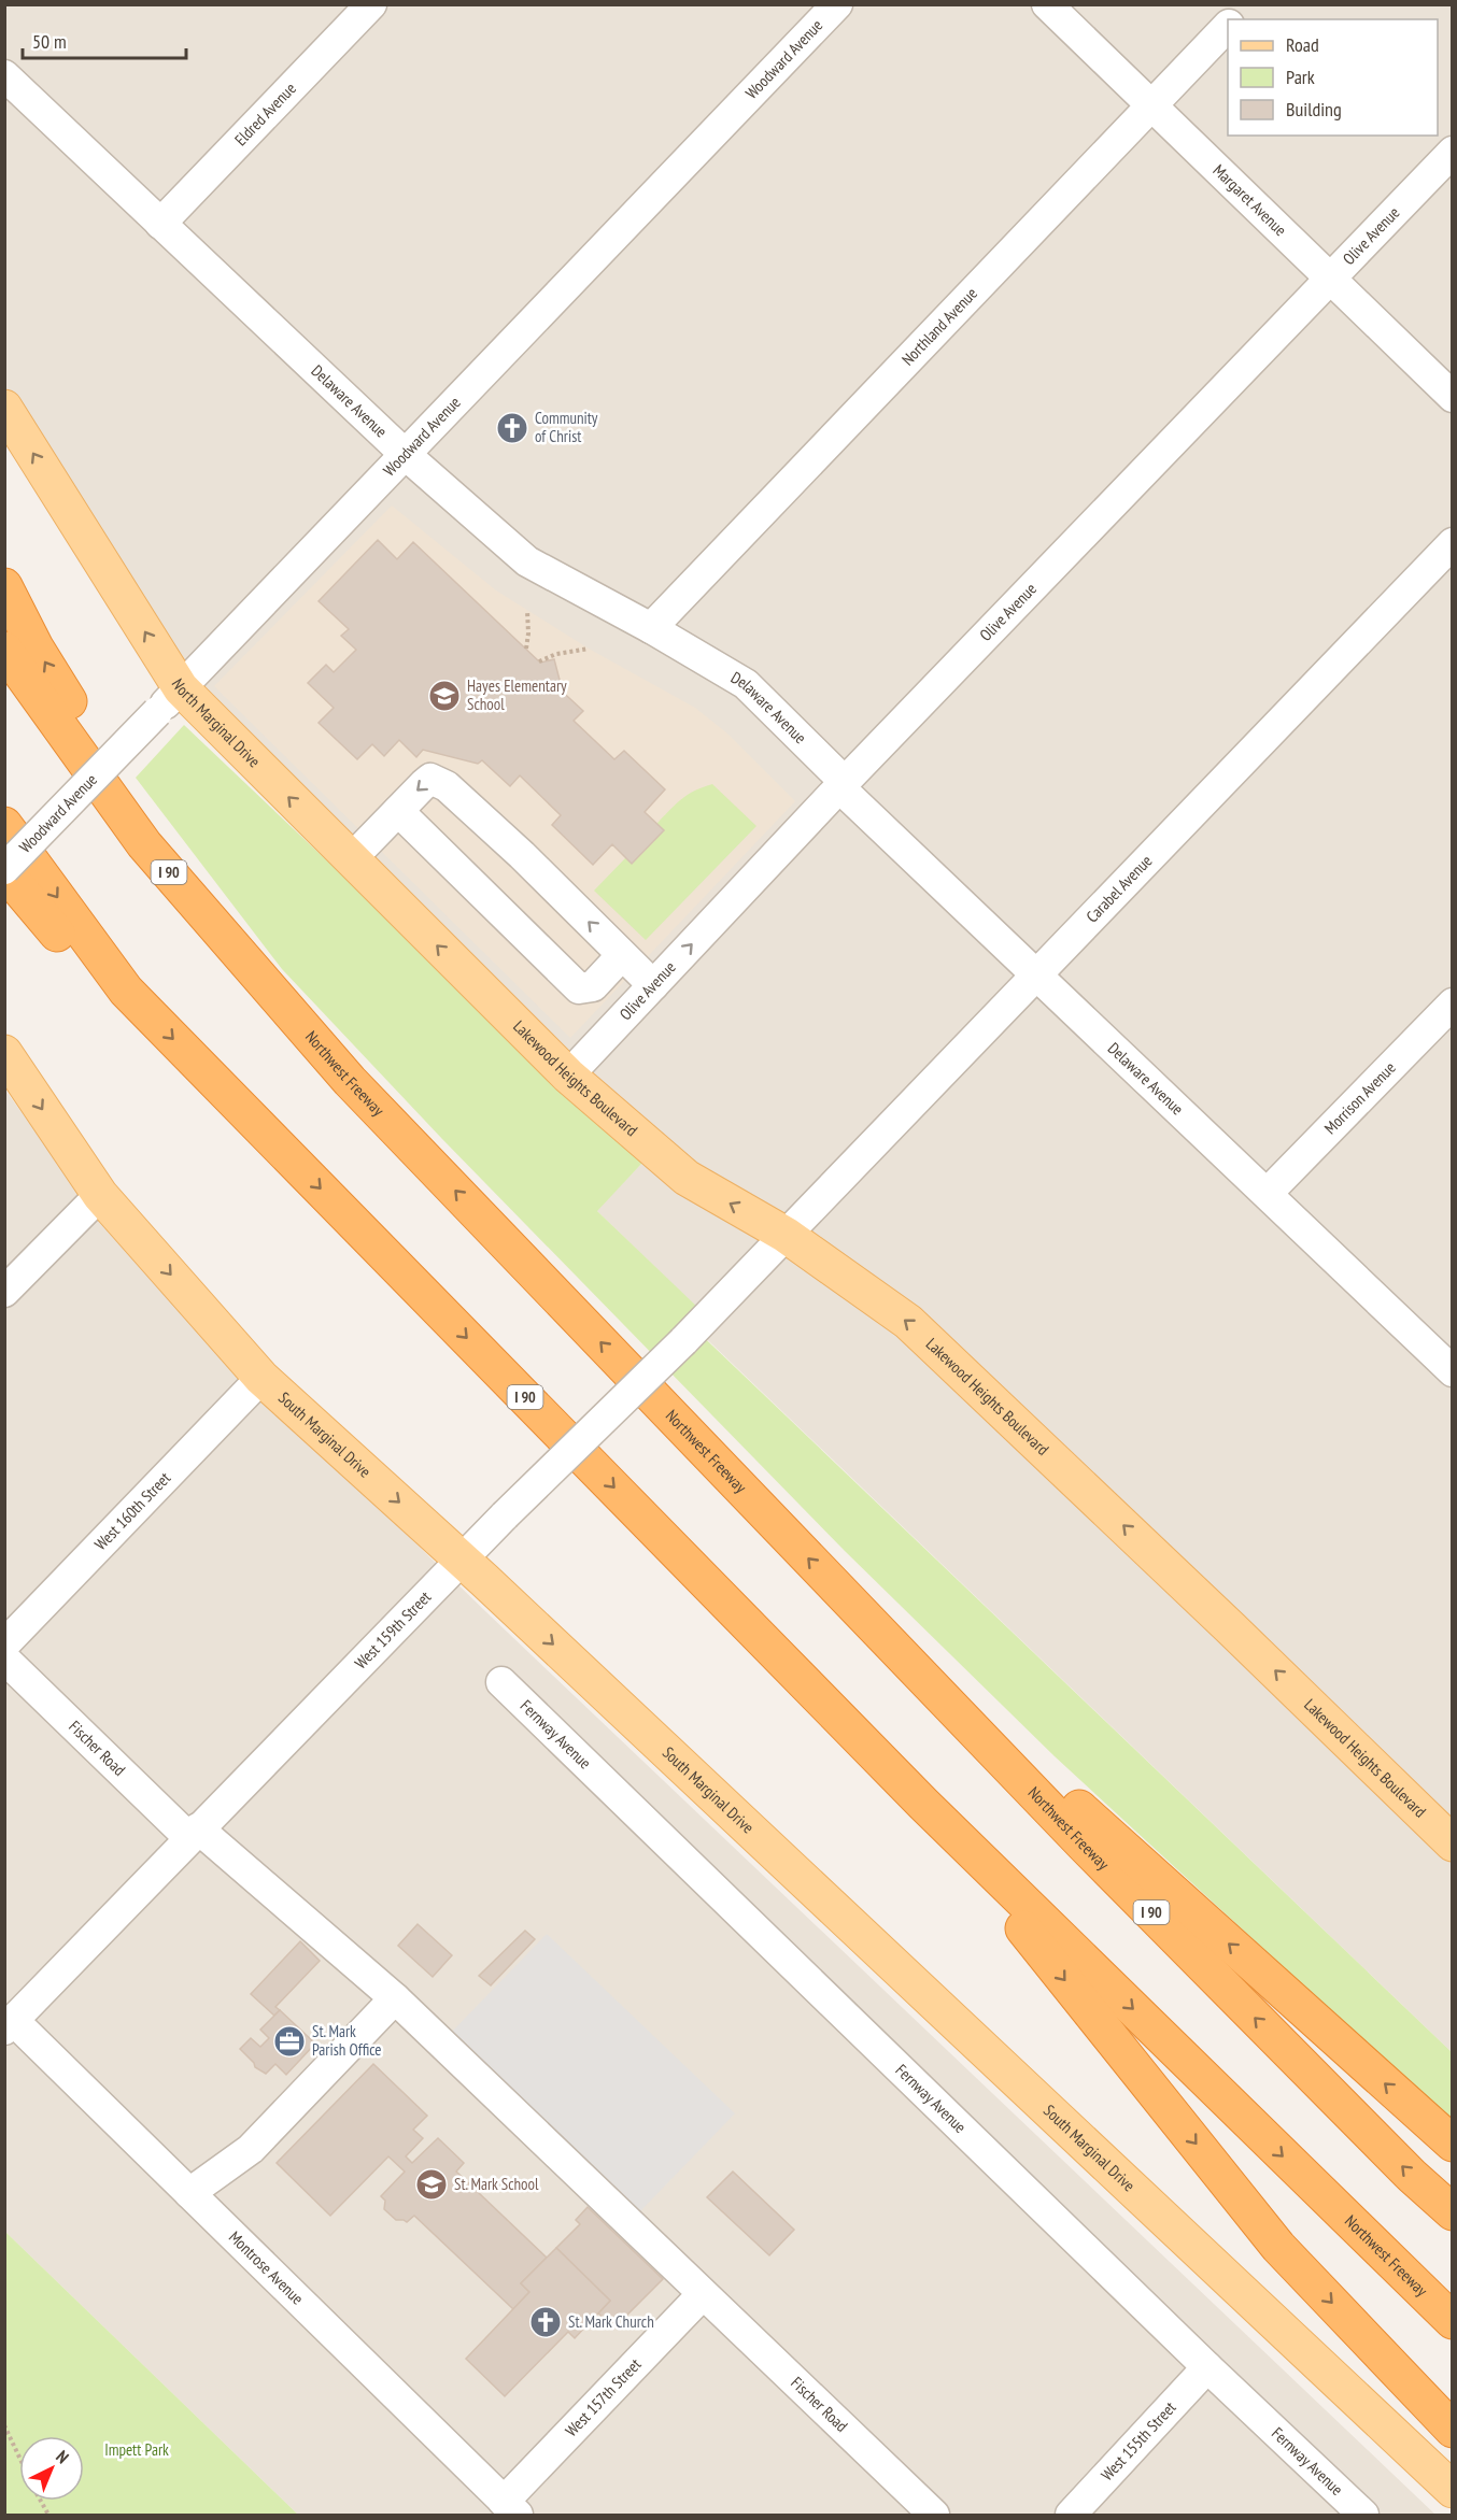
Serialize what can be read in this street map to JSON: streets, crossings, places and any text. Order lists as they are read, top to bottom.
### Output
{
  "streets": {
    "highway": ["I 90", "Northwest Freeway"],
    "main road": ["North Marginal Drive", "Lakewood Heights Boulevard", "South Marginal Drive"],
    "street": [
      "Woodward Avenue",
      "Eldred Avenue",
      "Margaret Avenue",
      "Olive Avenue",
      "Northland Avenue",
      "Delaware Avenue",
      "Carabel Avenue",
      "Morrison Avenue",
      "West 160th Street",
      "West 159th Street",
      "Fernway Avenue",
      "Fischer Road",
      "Montrose Avenue",
      "West 157th Street",
      "West 155th Street"
    ]
  },
  "crossings": [
    ["Woodward Avenue", "Delaware Avenue"],
    ["Woodward Avenue", "North Marginal Drive"],
    ["Eldred Avenue", "Delaware Avenue"],
    ["Margaret Avenue", "Olive Avenue"],
    ["Margaret Avenue", "Northland Avenue"],
    ["Olive Avenue", "Delaware Avenue"],
    ["Olive Avenue", "Lakewood Heights Boulevard"],
    ["Northland Avenue", "Delaware Avenue"],
    ["Delaware Avenue", "Carabel Avenue"],
    ["Delaware Avenue", "Morrison Avenue"],
    ["North Marginal Drive", "Lakewood Heights Boulevard"],
    ["Carabel Avenue", "Lakewood Heights Boulevard"],
    ["Carabel Avenue", "West 159th Street"],
    ["Lakewood Heights Boulevard", "West 159th Street"],
    ["South Marginal Drive", "West 160th Street"],
    ["South Marginal Drive", "West 159th Street"],
    ["West 159th Street", "Fischer Road"],
    ["West 159th Street", "Montrose Avenue"],
    ["Fernway Avenue", "West 155th Street"],
    ["Fischer Road", "West 157th Street"],
    ["Montrose Avenue", "West 157th Street"]
  ],
  "one_way": ["North Marginal Drive", "Lakewood Heights Boulevard", "South Marginal Drive"],
  "parks": ["Impett Park"],
  "places": {
    "church": ["Community of Christ", "St. Mark Church"],
    "school or university": ["Hayes Elementary School", "St. Mark School"],
    "office": ["St. Mark Parish Office"]
  },
  "legend": ["Road", "Park", "Building"],
  "scale_bar": "50 m",
  "north": "top right"
}
